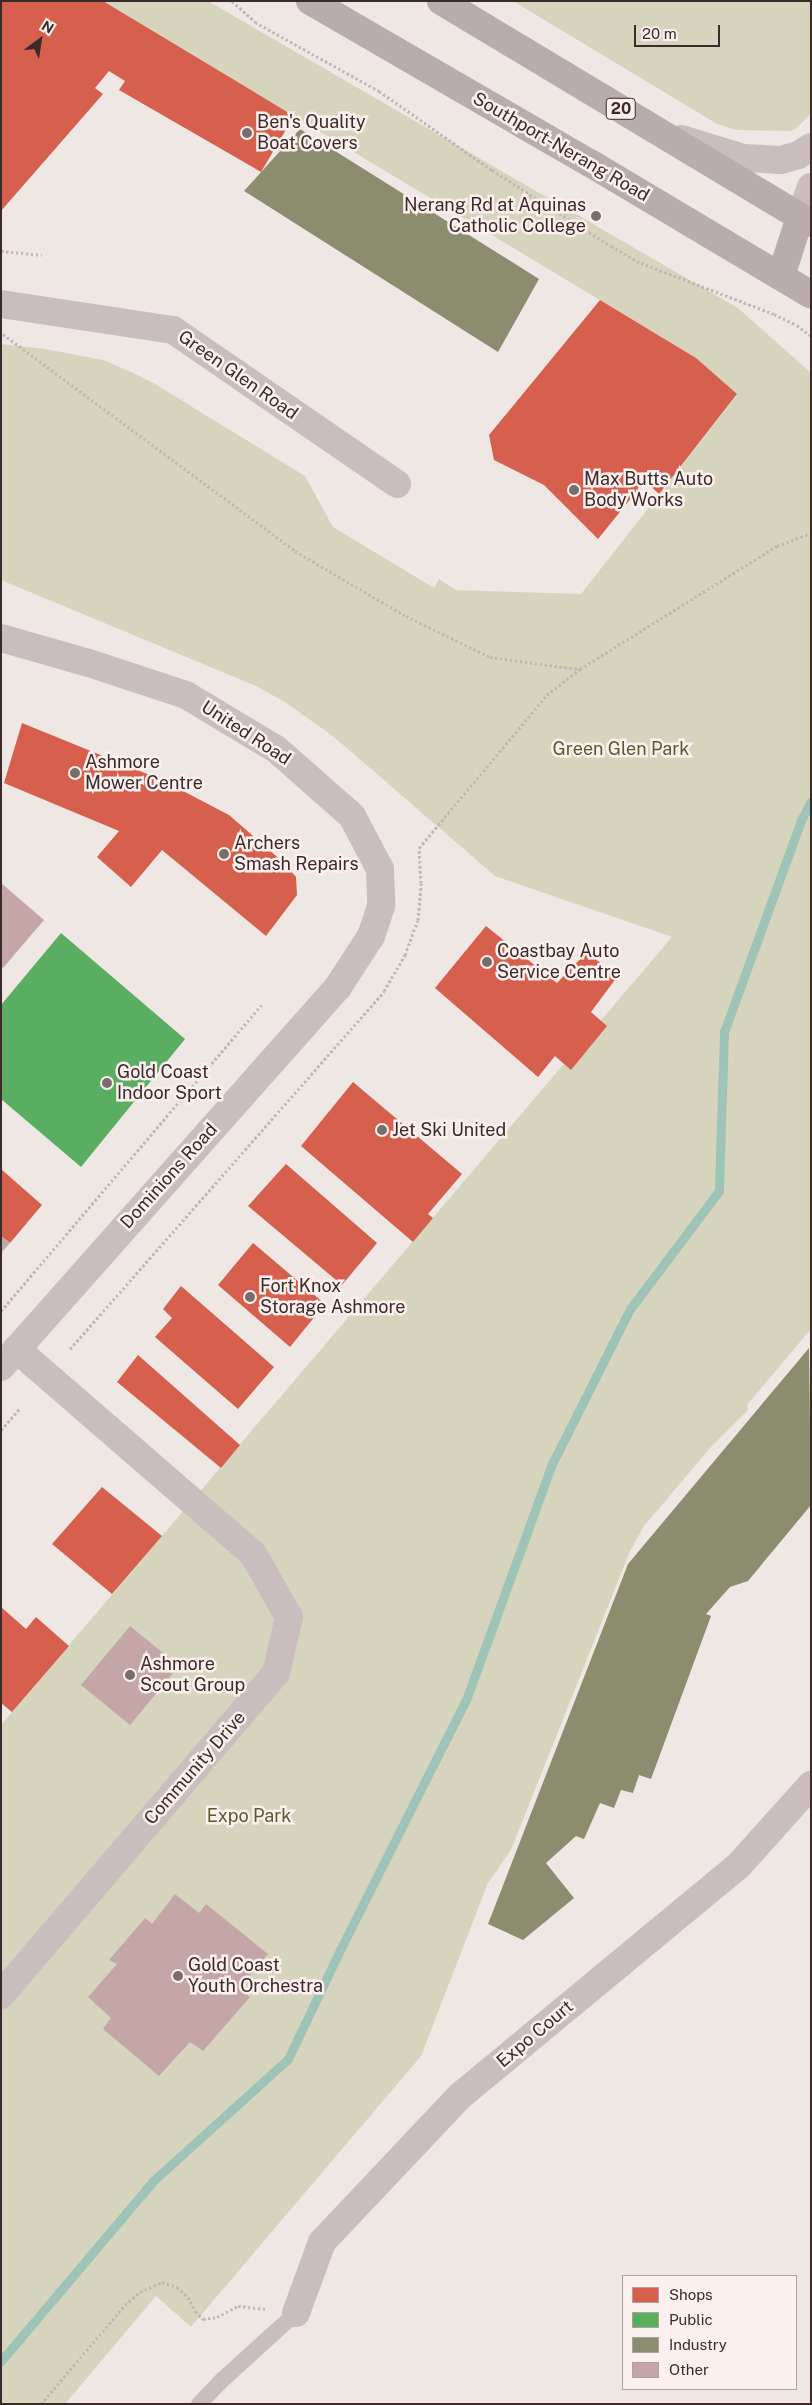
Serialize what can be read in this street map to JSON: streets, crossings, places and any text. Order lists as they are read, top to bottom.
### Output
{
  "streets": {
    "main road": ["20", "Southport-Nerang Road"],
    "street": [
      "Green Glen Road",
      "United Road",
      "Dominions Road",
      "Community Drive",
      "Expo Court"
    ]
  },
  "crossings": [
    ["United Road", "Dominions Road"],
    ["Dominions Road", "Community Drive"]
  ],
  "parks": ["Green Glen Park", "Expo Park"],
  "places": [
    "Ben's Quality Boat Covers",
    "Nerang Rd at Aquinas Catholic College",
    "Max Butts Auto Body Works",
    "Ashmore Mower Centre",
    "Archers Smash Repairs",
    "Coastbay Auto Service Centre",
    "Gold Coast Indoor Sport",
    "Jet Ski United",
    "Fort Knox Storage Ashmore",
    "Ashmore Scout Group",
    "Gold Coast Youth Orchestra"
  ],
  "legend": [
    "Shops",
    "Public",
    "Industry",
    "Other"
  ],
  "scale_bar": "20 m",
  "north": "top right"
}
